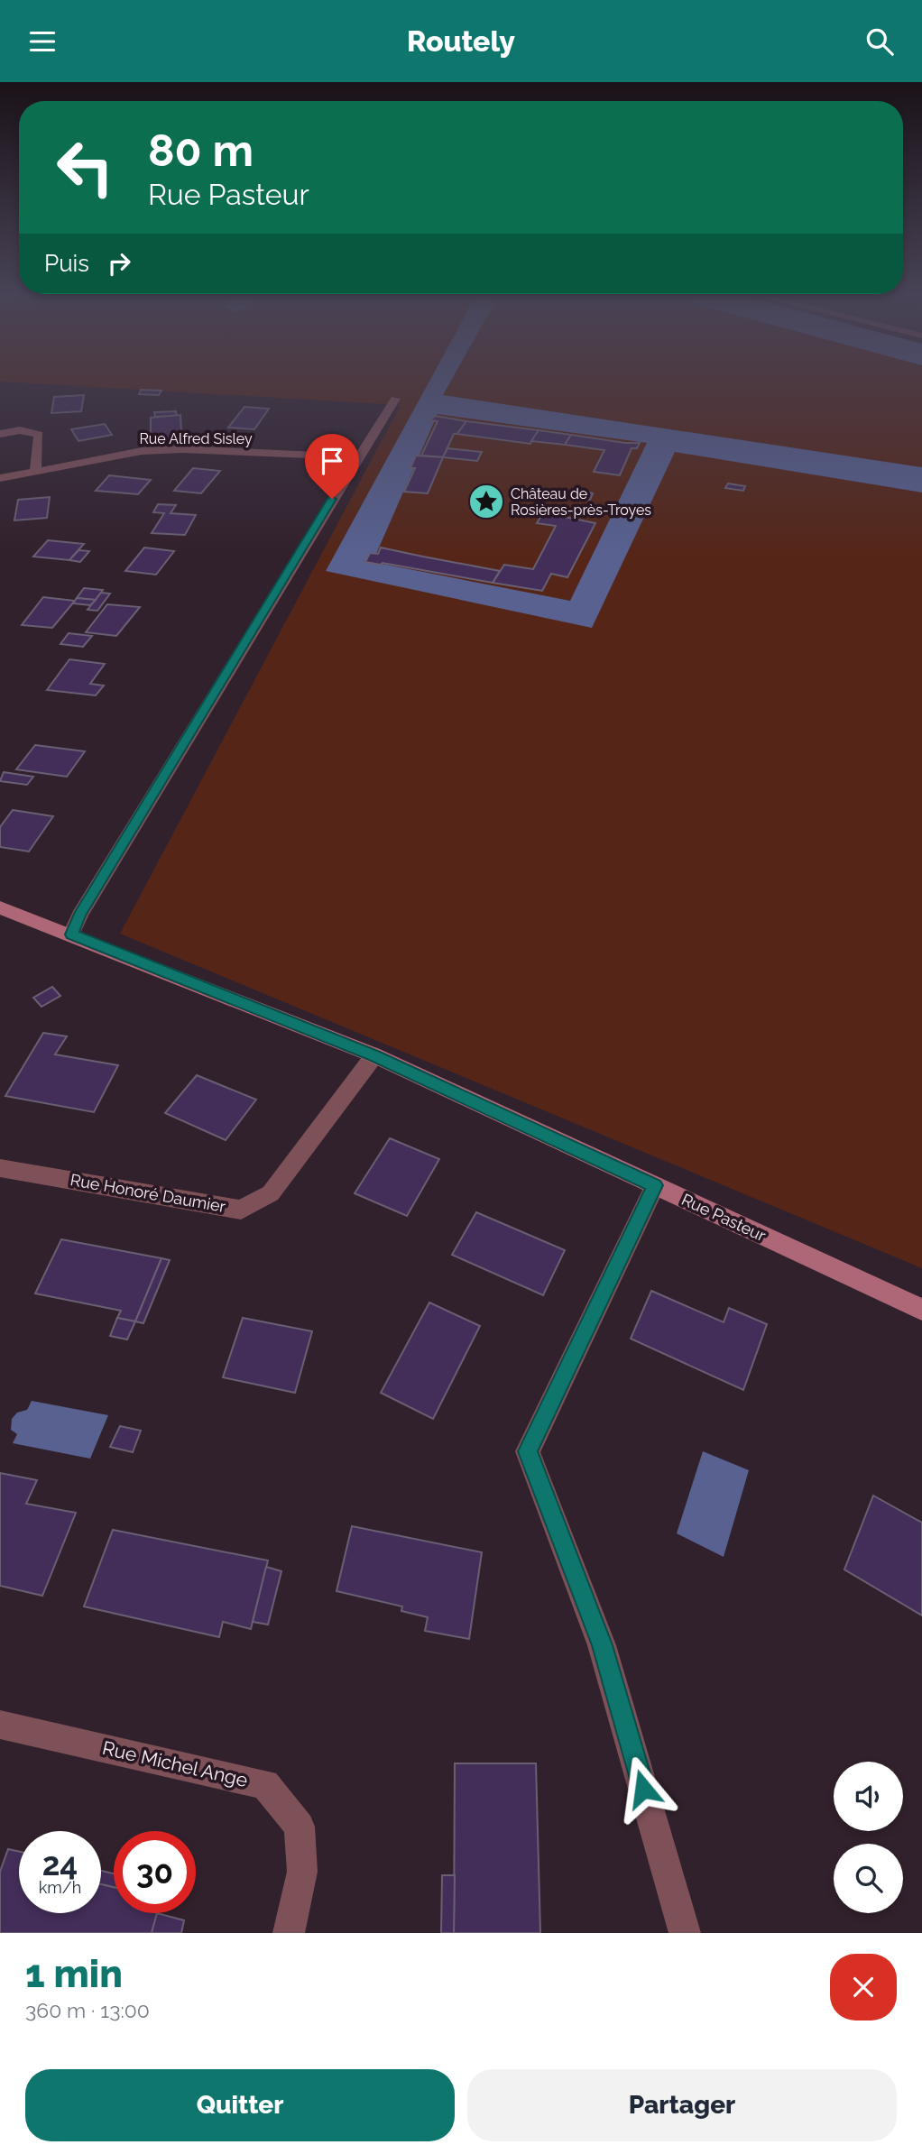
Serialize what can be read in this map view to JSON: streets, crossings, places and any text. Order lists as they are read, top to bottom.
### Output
{
  "streets": {
    "street": [
      "Rue Alfred Sisley",
      "Rue Honoré Daumier",
      "Rue Pasteur",
      "Rue Michel Ange"
    ]
  },
  "crossings": [
    ["Rue Honoré Daumier", "Rue Pasteur"]
  ],
  "places": {
    "place": ["Château de Rosières-près-Troyes"]
  },
  "page": {
    "header": "Routely",
    "turn": ["80 m", "Rue Pasteur"],
    "then": "Puis",
    "speed": "24 km/h",
    "limit": "30",
    "heading": ["1 min", "360 m · 13:00"],
    "buttons": ["Quitter", "Partager"]
  }
}
